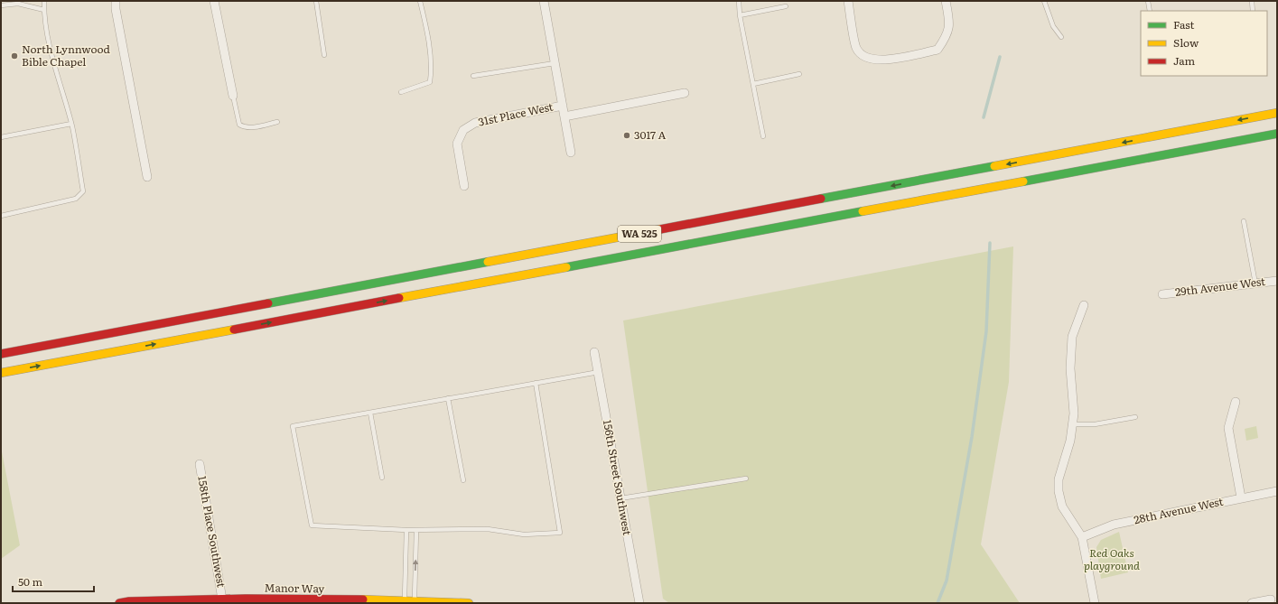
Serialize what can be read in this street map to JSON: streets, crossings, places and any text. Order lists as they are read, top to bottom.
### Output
{
  "streets": {
    "main road": ["WA 525", "Manor Way"],
    "street": [
      "31st Place West",
      "29th Avenue West",
      "156th Street Southwest",
      "28th Avenue West",
      "158th Place Southwest"
    ]
  },
  "crossings": [
    ["158th Place Southwest", "Manor Way"]
  ],
  "parks": ["Red Oaks playground"],
  "places": ["North Lynnwood Bible Chapel", "3017 A"],
  "legend": ["Fast", "Slow", "Jam"],
  "scale_bar": "50 m"
}
